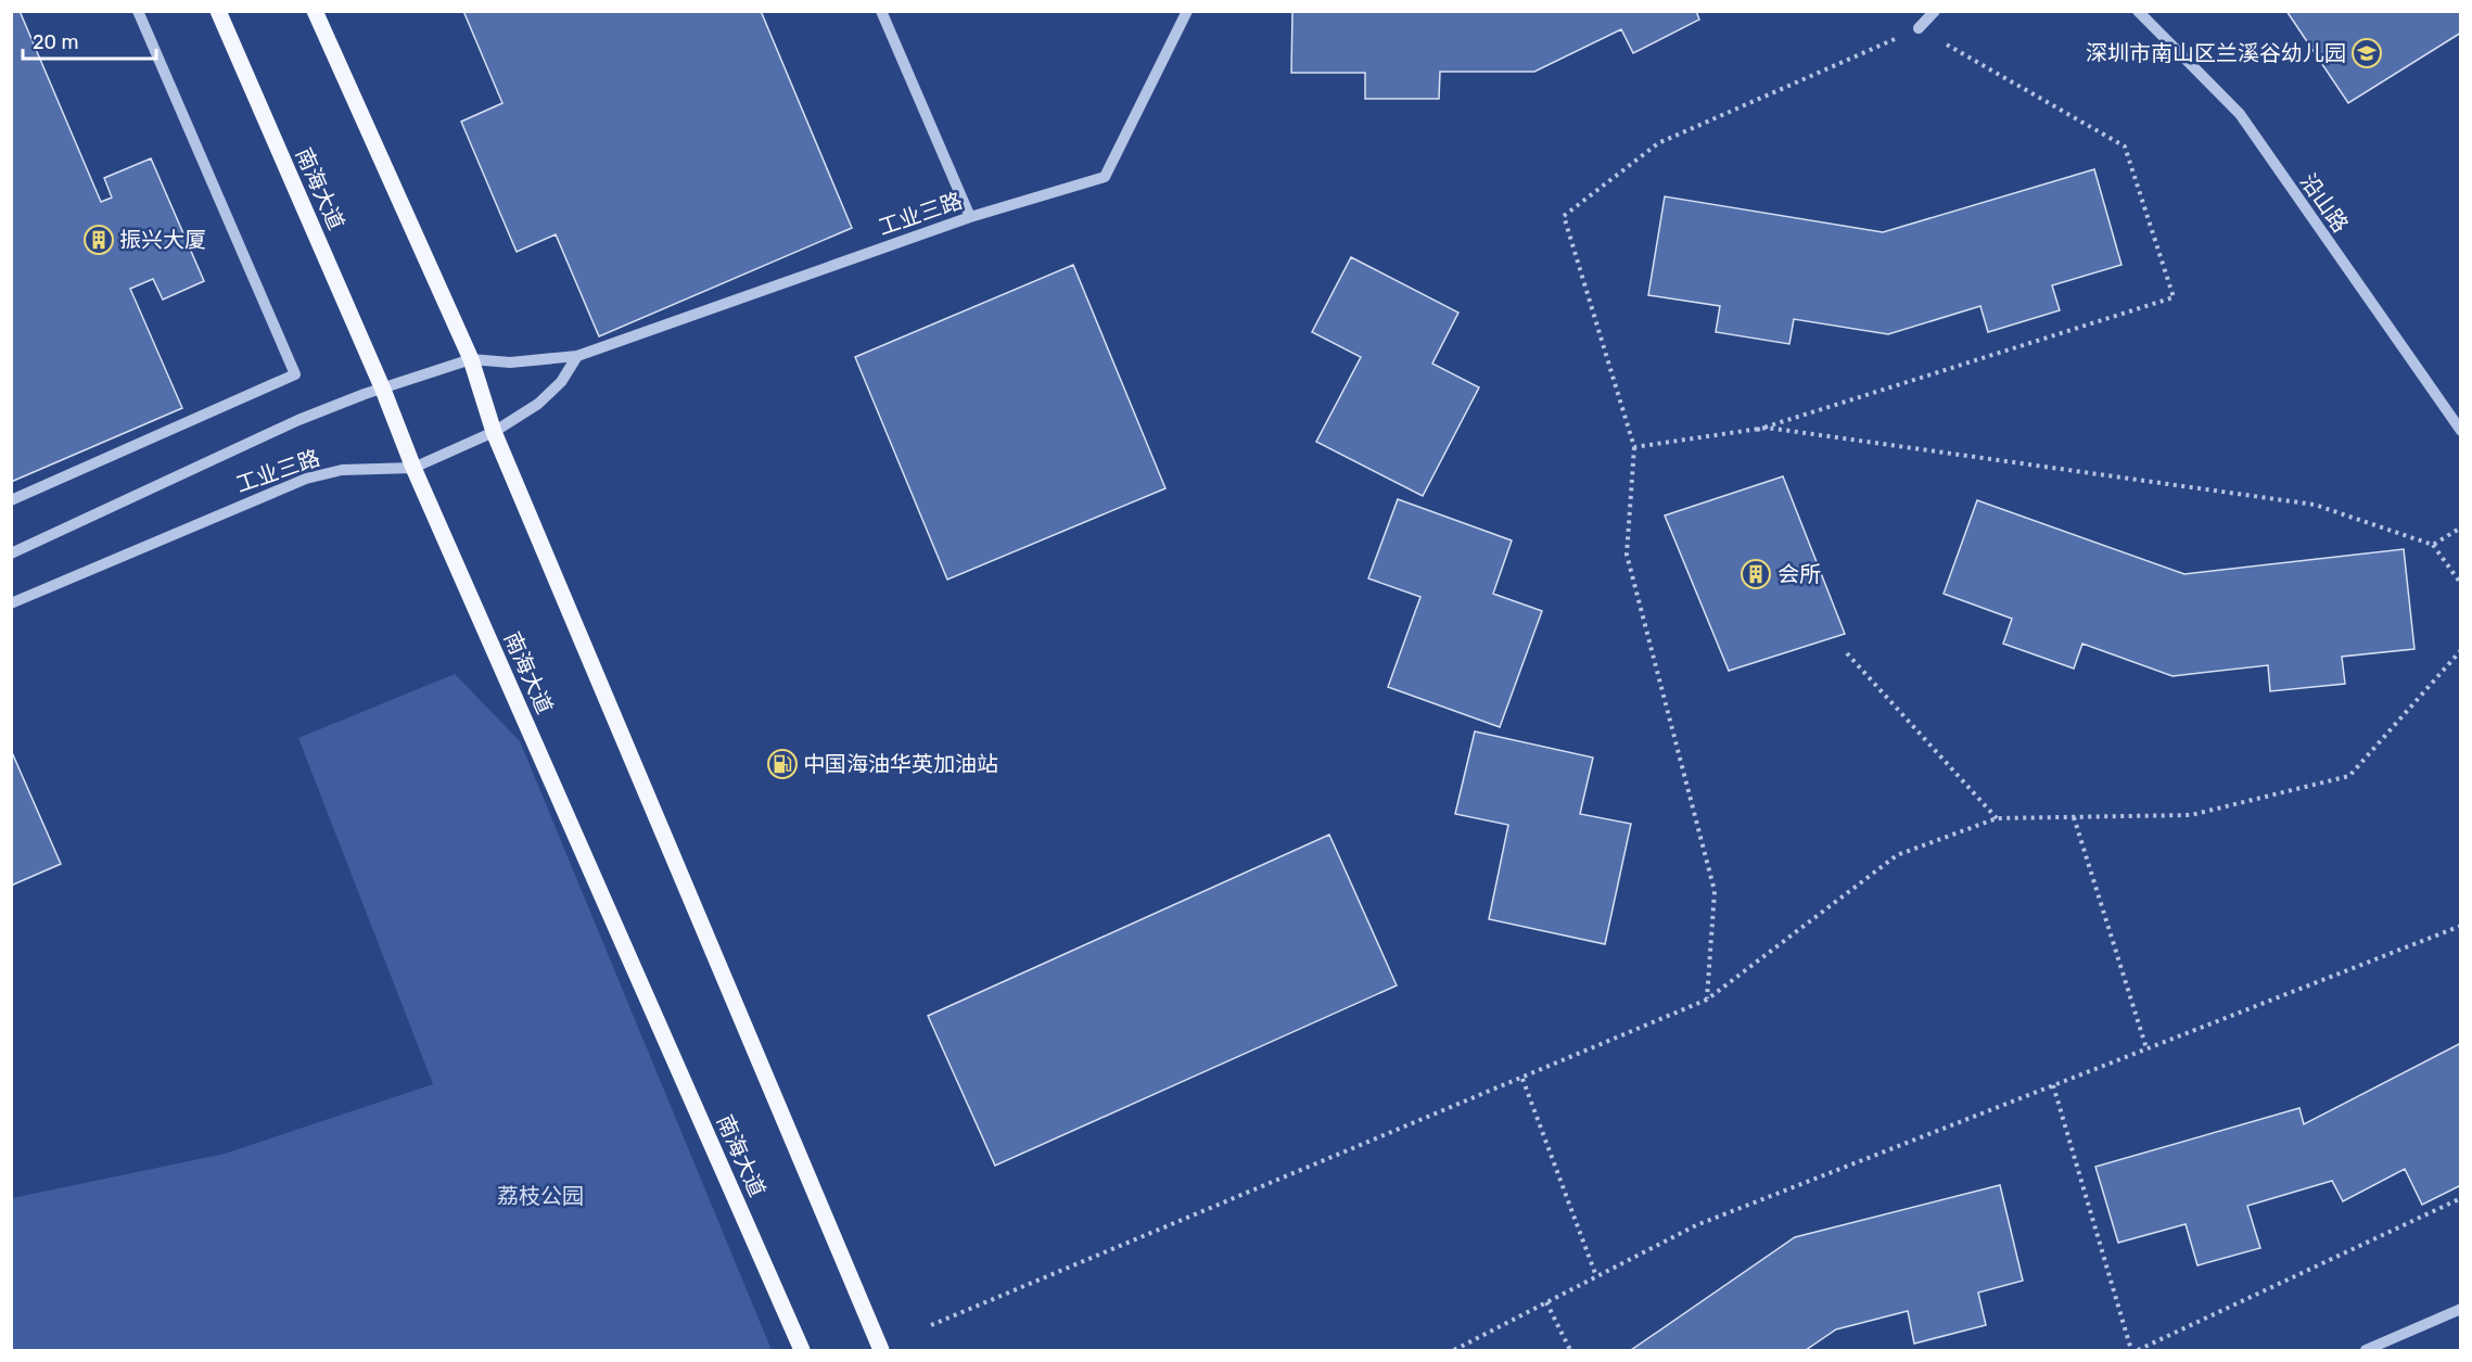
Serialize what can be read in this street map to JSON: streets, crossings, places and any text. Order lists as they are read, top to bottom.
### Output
{
  "streets": {
    "main road": ["南海大道"],
    "street": ["沿山路", "工业三路"]
  },
  "crossings": [
    ["南海大道", "工业三路"]
  ],
  "parks": ["荔枝公园"],
  "places": {
    "school or university": ["深圳市南山区兰溪谷幼儿园"],
    "building": ["振兴大厦", "会所"],
    "fuel station": ["中国海油华英加油站"]
  },
  "scale_bar": "20 m"
}
